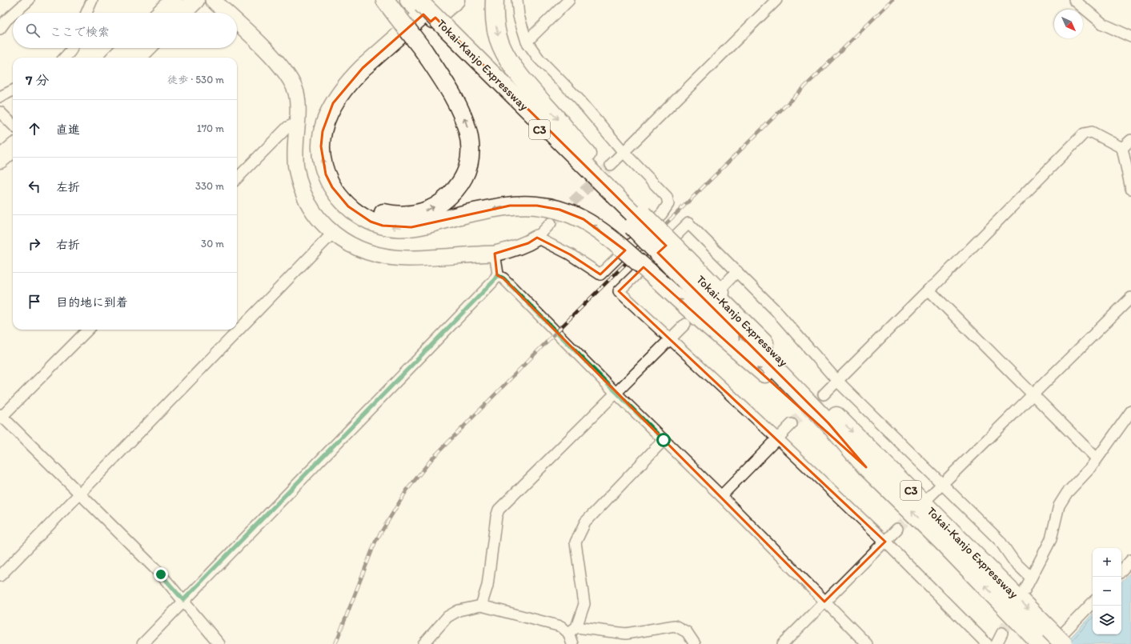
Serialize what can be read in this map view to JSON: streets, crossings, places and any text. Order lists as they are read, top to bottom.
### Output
{
  "streets": {
    "highway": ["Tokai-Kanjo Expressway", "C3"]
  },
  "north": "bottom right",
  "page": {
    "search": "ここで検索",
    "heading": ["7 分", "徒歩 · 530 m"],
    "list": [
      ["直進", "170 m"],
      ["左折", "330 m"],
      ["右折", "30 m"],
      "目的地に到着"
    ],
    "map_buttons": ["+", "−"]
  }
}
